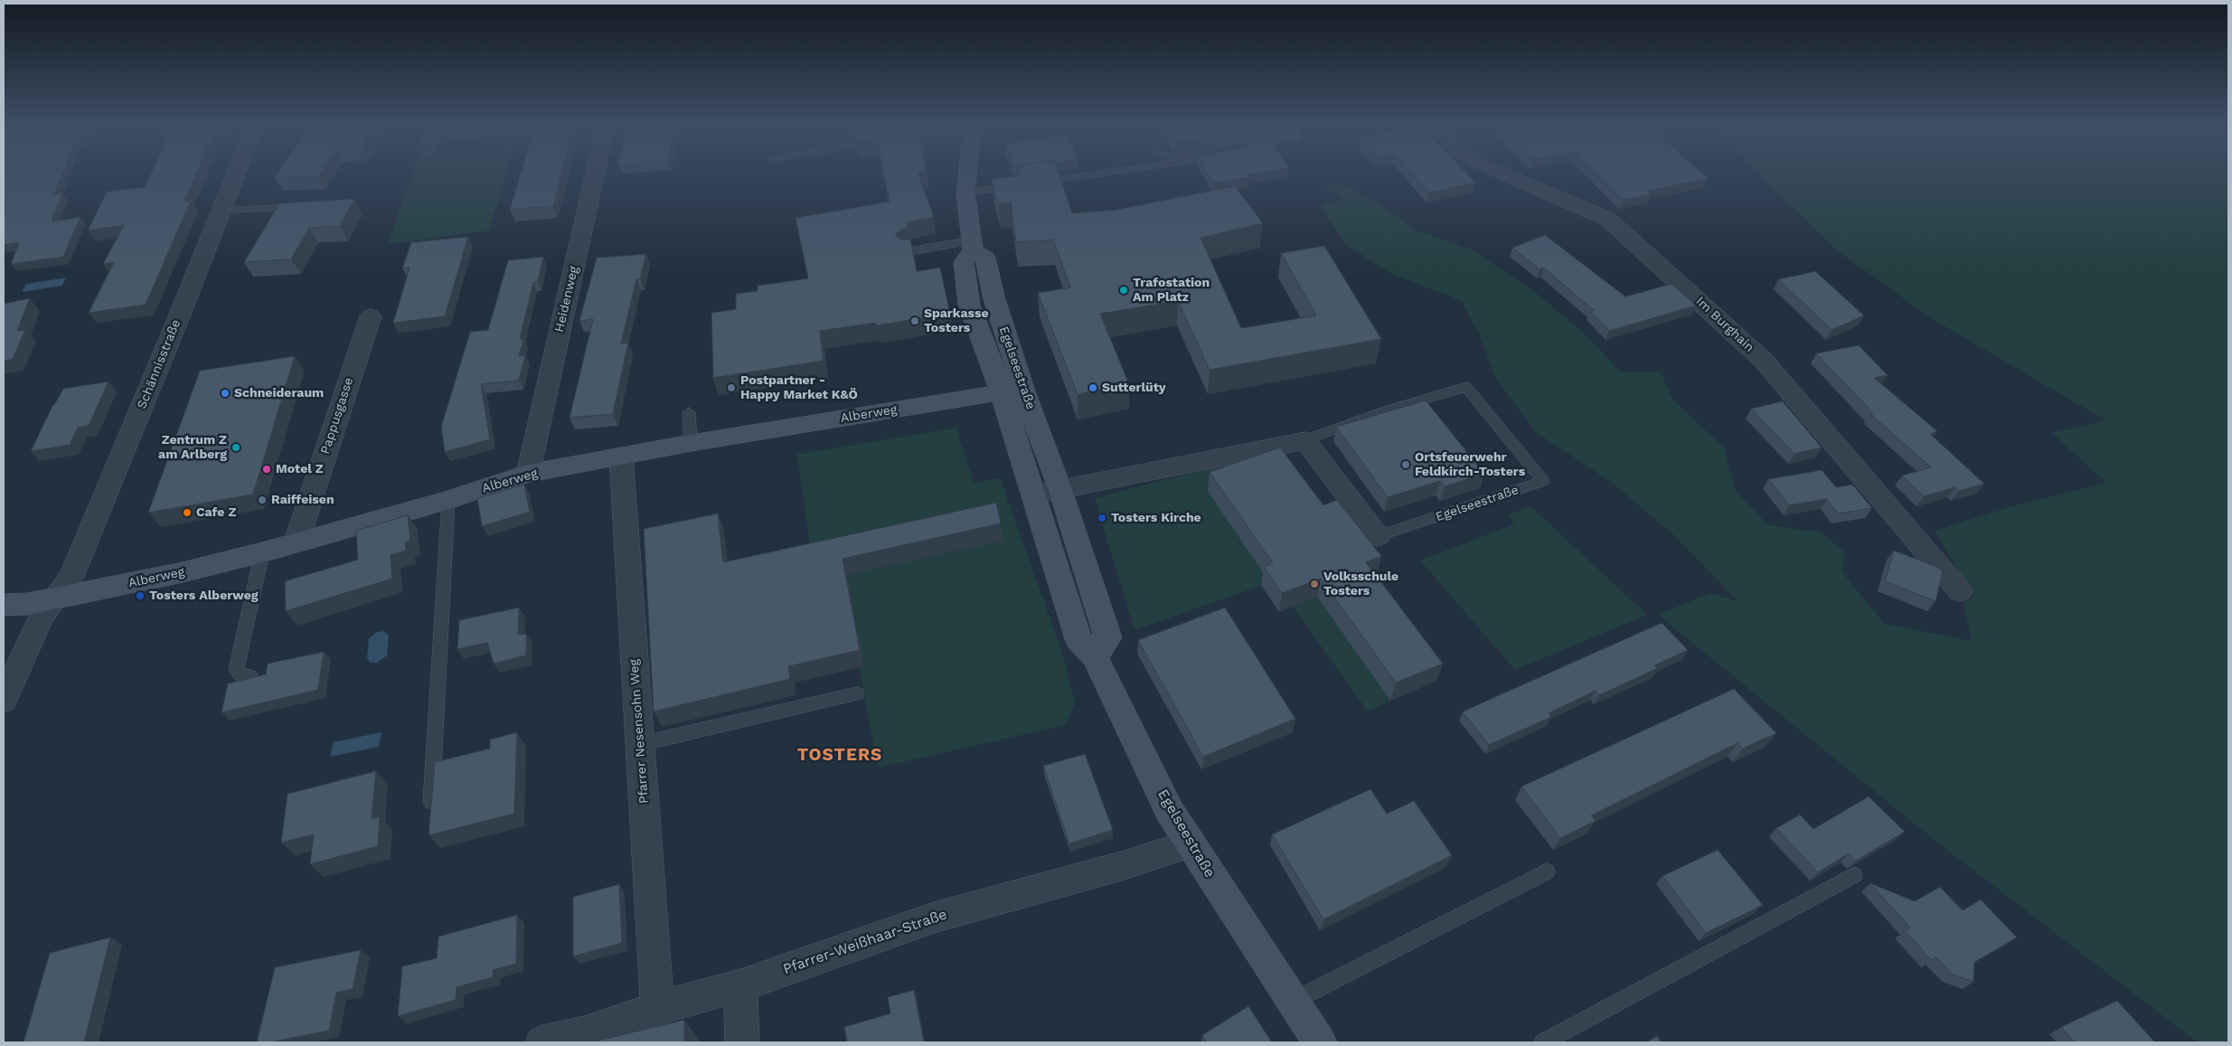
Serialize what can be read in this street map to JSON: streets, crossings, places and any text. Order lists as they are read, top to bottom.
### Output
{
  "streets": {
    "main road": ["Egelseestraße", "Alberweg"],
    "street": [
      "Heidenweg",
      "Im Burghain",
      "Schännisstraße",
      "Pappusgasse",
      "Pfarrer Nesensohn Weg",
      "Pfarrer-Weißhaar-Straße"
    ]
  },
  "crossings": [
    ["Heidenweg", "Alberweg"],
    ["Schännisstraße", "Alberweg"],
    ["Egelseestraße", "Alberweg"],
    ["Egelseestraße", "Pfarrer-Weißhaar-Straße"],
    ["Alberweg", "Pappusgasse"],
    ["Alberweg", "Pfarrer Nesensohn Weg"],
    ["Pfarrer Nesensohn Weg", "Pfarrer-Weißhaar-Straße"]
  ],
  "districts": ["TOSTERS"],
  "places": [
    "Trafostation Am Platz",
    "Sparkasse Tosters",
    "Postpartner - Happy Market K&Ö",
    "Sutterlüty",
    "Schneideraum",
    "Zentrum Z am Arlberg",
    "Ortsfeuerwehr Feldkirch-Tosters",
    "Motel Z",
    "Raiffeisen",
    "Cafe Z",
    "Tosters Kirche",
    "Volksschule Tosters",
    "Tosters Alberweg"
  ]
}
